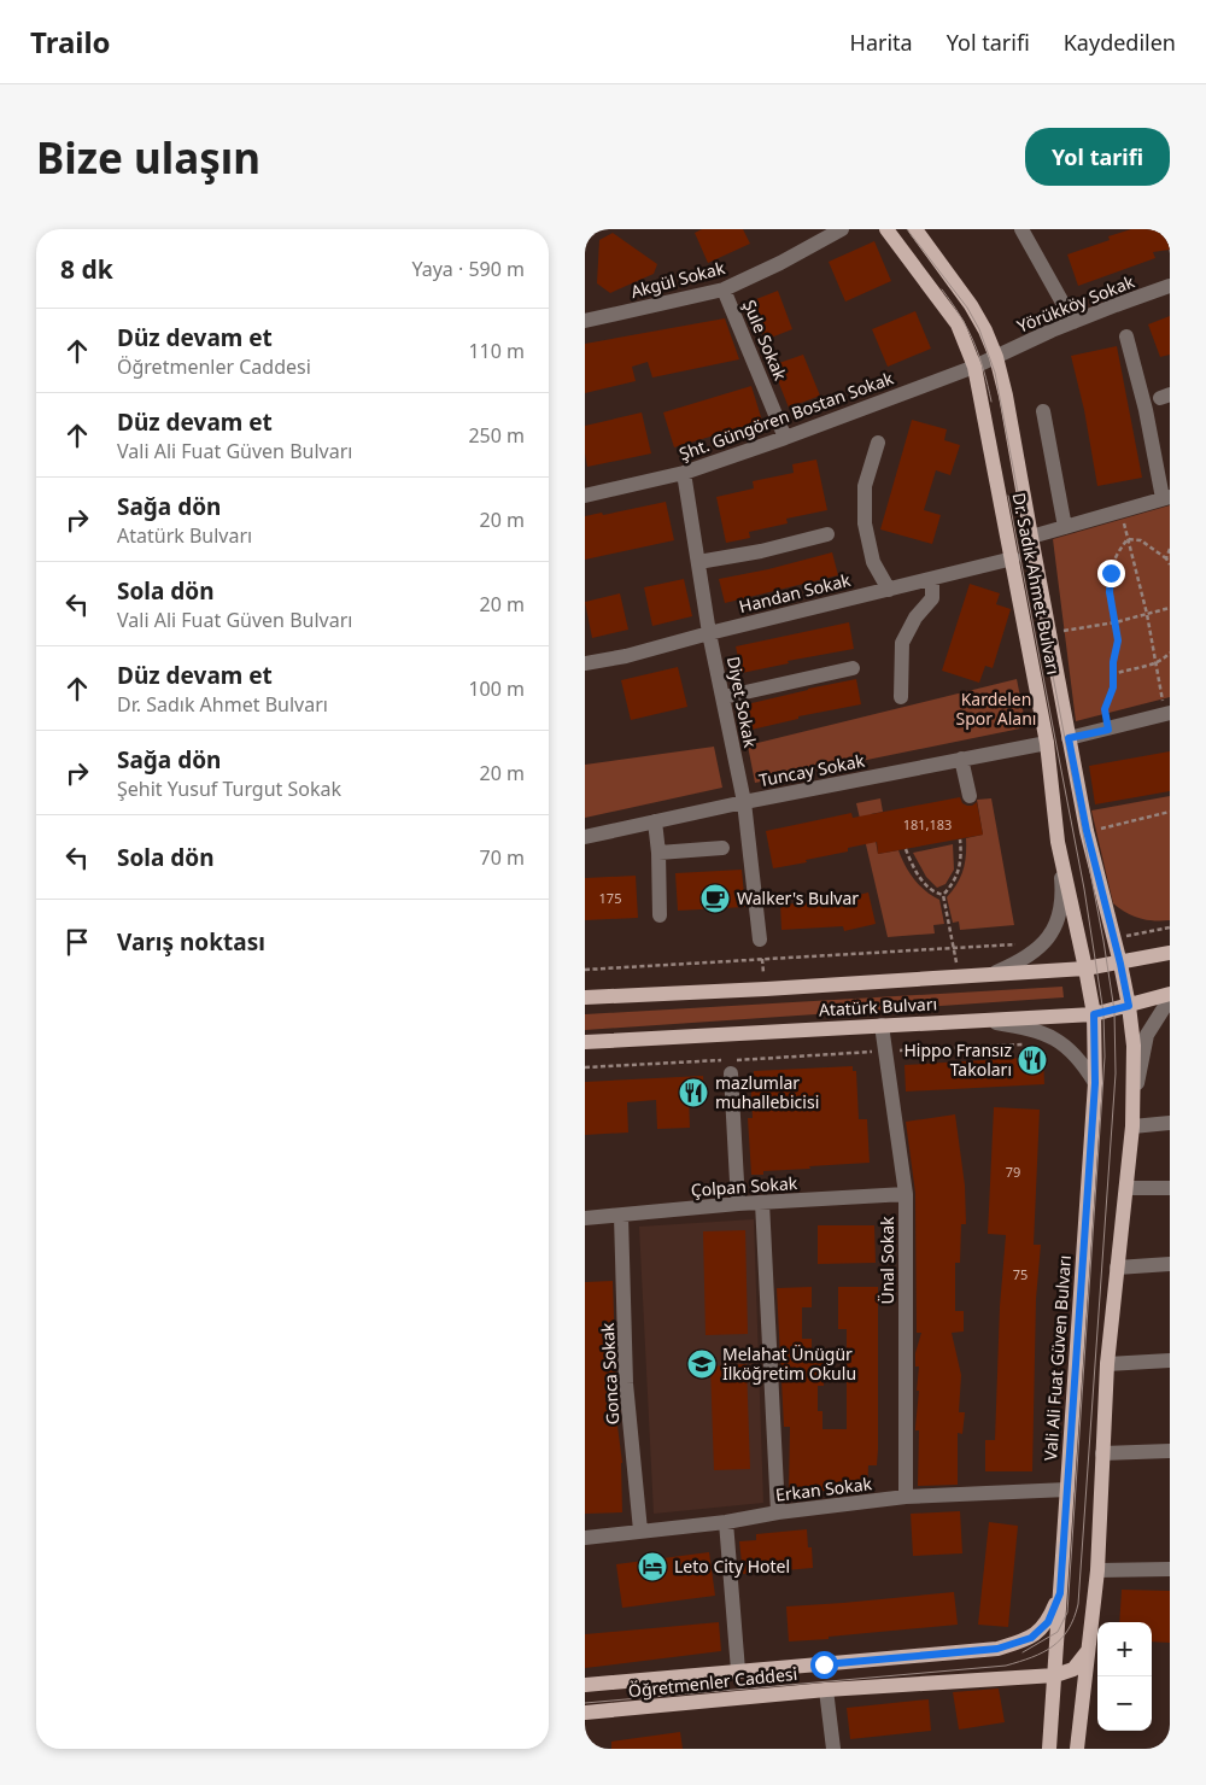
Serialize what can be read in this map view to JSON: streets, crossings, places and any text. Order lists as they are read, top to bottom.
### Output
{
  "streets": {
    "main road": [
      "Dr. Sadık Ahmet Bulvarı",
      "Atatürk Bulvarı",
      "Vali Ali Fuat Güven Bulvarı",
      "Öğretmenler Caddesi"
    ],
    "street": [
      "Akgül Sokak",
      "Yörükköy Sokak",
      "Şule Sokak",
      "Şht. Güngören Bostan Sokak",
      "Handan Sokak",
      "Diyet Sokak",
      "Tuncay Sokak",
      "Çolpan Sokak",
      "Ünal Sokak",
      "Gonca Sokak",
      "Erkan Sokak"
    ]
  },
  "crossings": [
    ["Akgül Sokak", "Şule Sokak"],
    ["Yörükköy Sokak", "Şht. Güngören Bostan Sokak"],
    ["Yörükköy Sokak", "Dr. Sadık Ahmet Bulvarı"],
    ["Şule Sokak", "Şht. Güngören Bostan Sokak"],
    ["Şht. Güngören Bostan Sokak", "Dr. Sadık Ahmet Bulvarı"],
    ["Şht. Güngören Bostan Sokak", "Diyet Sokak"],
    ["Dr. Sadık Ahmet Bulvarı", "Handan Sokak"],
    ["Dr. Sadık Ahmet Bulvarı", "Tuncay Sokak"],
    ["Dr. Sadık Ahmet Bulvarı", "Atatürk Bulvarı"],
    ["Dr. Sadık Ahmet Bulvarı", "Vali Ali Fuat Güven Bulvarı"],
    ["Handan Sokak", "Diyet Sokak"],
    ["Diyet Sokak", "Tuncay Sokak"],
    ["Atatürk Bulvarı", "Ünal Sokak"],
    ["Atatürk Bulvarı", "Vali Ali Fuat Güven Bulvarı"],
    ["Çolpan Sokak", "Ünal Sokak"],
    ["Çolpan Sokak", "Gonca Sokak"],
    ["Ünal Sokak", "Erkan Sokak"],
    ["Vali Ali Fuat Güven Bulvarı", "Erkan Sokak"],
    ["Vali Ali Fuat Güven Bulvarı", "Öğretmenler Caddesi"],
    ["Gonca Sokak", "Erkan Sokak"]
  ],
  "parks": ["Kardelen Spor Alanı"],
  "places": {
    "cafe": ["Walker's Bulvar"],
    "restaurant": ["Hippo Fransız Takoları", "mazlumlar muhallebicisi"],
    "school or university": ["Melahat Ünügür İlköğretim Okulu"],
    "hotel": ["Leto City Hotel"]
  },
  "house_numbers": [
    "181,183",
    "175",
    "79",
    "75"
  ],
  "page": {
    "header": "Trailo",
    "nav": ["Harita", "Yol tarifi", "Kaydedilen"],
    "buttons": "Yol tarifi",
    "title": "Bize ulaşın",
    "heading": ["8 dk", "Yaya · 590 m"],
    "list": [
      ["Düz devam et", "Öğretmenler Caddesi", "110 m"],
      ["Düz devam et", "Vali Ali Fuat Güven Bulvarı", "250 m"],
      ["Sağa dön", "Atatürk Bulvarı", "20 m"],
      ["Sola dön", "Vali Ali Fuat Güven Bulvarı", "20 m"],
      ["Düz devam et", "Dr. Sadık Ahmet Bulvarı", "100 m"],
      ["Sağa dön", "Şehit Yusuf Turgut Sokak", "20 m"],
      ["Sola dön", "70 m"],
      "Varış noktası"
    ],
    "map_buttons": ["+", "−"]
  }
}
